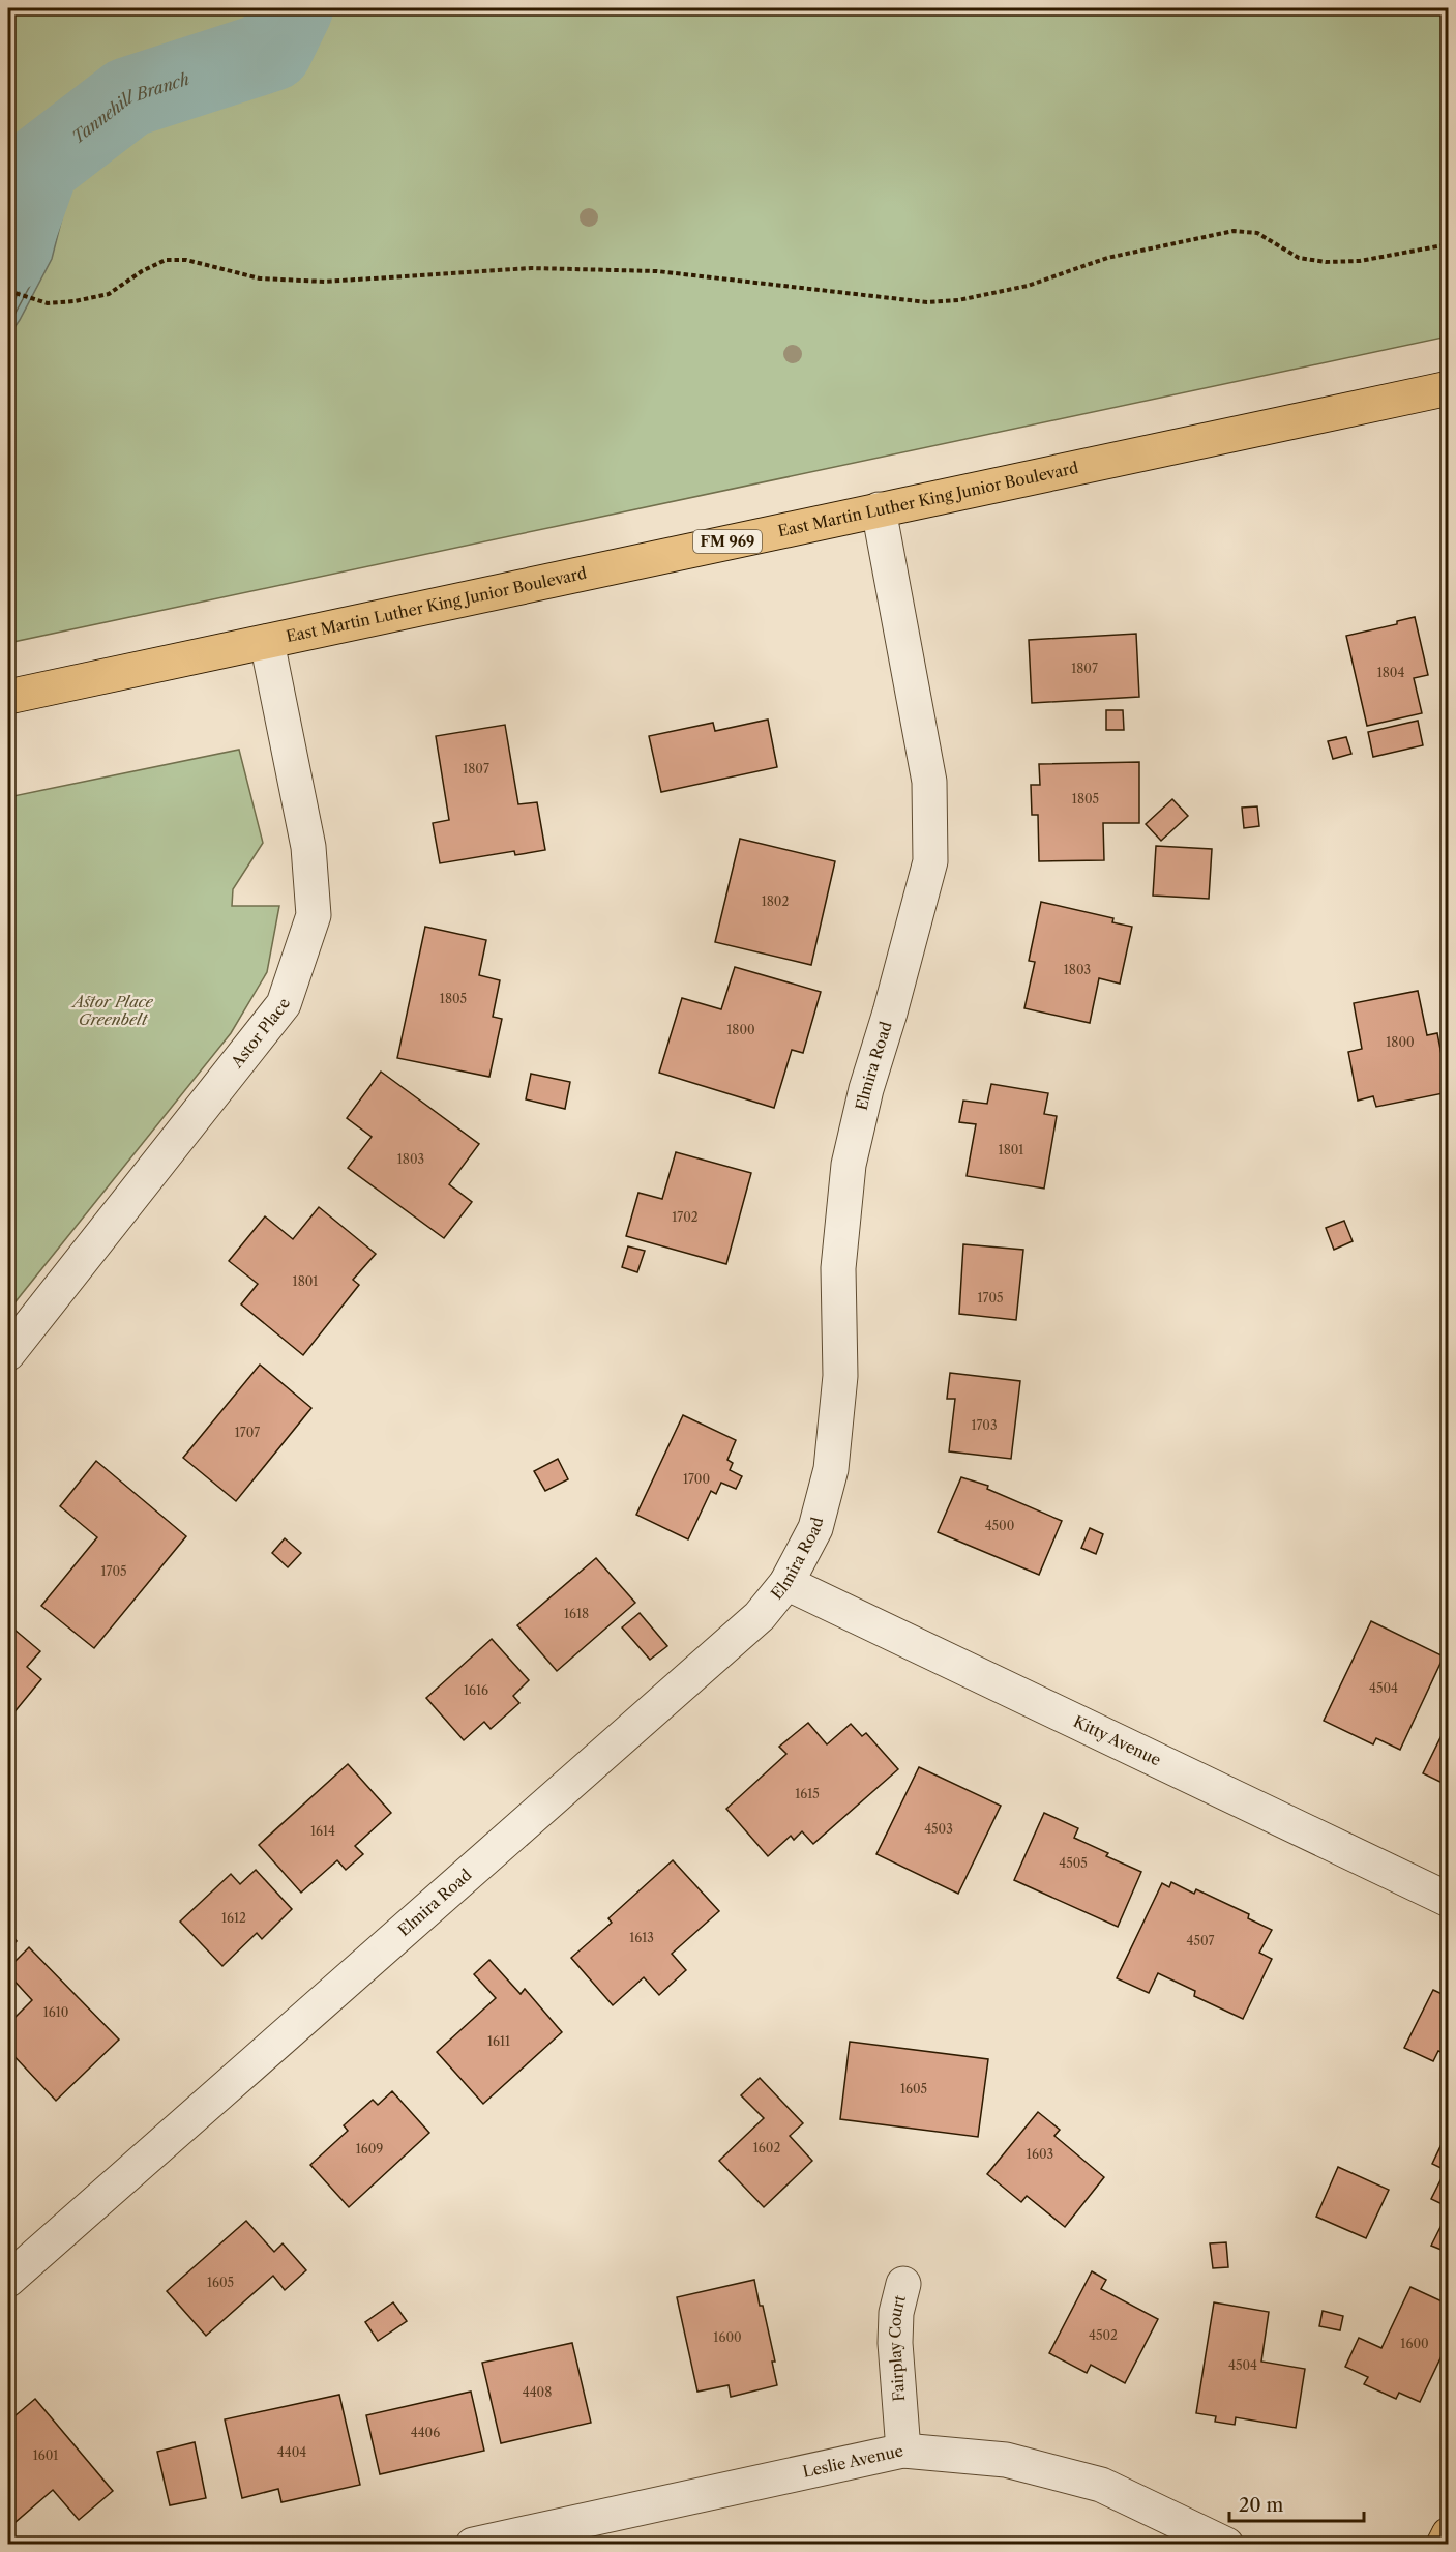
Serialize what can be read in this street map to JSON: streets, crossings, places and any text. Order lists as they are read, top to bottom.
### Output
{
  "streets": {
    "main road": ["East Martin Luther King Junior Boulevard", "FM 969"],
    "street": [
      "Astor Place",
      "Elmira Road",
      "Kitty Avenue",
      "Fairplay Court",
      "Leslie Avenue"
    ]
  },
  "crossings": [
    ["East Martin Luther King Junior Boulevard", "Astor Place"],
    ["East Martin Luther King Junior Boulevard", "Elmira Road"],
    ["Elmira Road", "Kitty Avenue"],
    ["Fairplay Court", "Leslie Avenue"]
  ],
  "water": ["Tannehill Branch"],
  "parks": ["Astor Place Greenbelt"],
  "house_numbers": [
    "1807",
    "1804",
    "1807",
    "1805",
    "1802",
    "1803",
    "1805",
    "1800",
    "1800",
    "1801",
    "1803",
    "1702",
    "1801",
    "1705",
    "1703",
    "1707",
    "1700",
    "4500",
    "1705",
    "1618",
    "4504",
    "1616",
    "1615",
    "4503",
    "1614",
    "4505",
    "1612",
    "1613",
    "4507",
    "1610",
    "1611",
    "1605",
    "1602",
    "1609",
    "1603",
    "1605",
    "4502",
    "1600",
    "1600",
    "4504",
    "4408",
    "4406",
    "4404",
    "1601"
  ],
  "scale_bar": "20 m"
}
